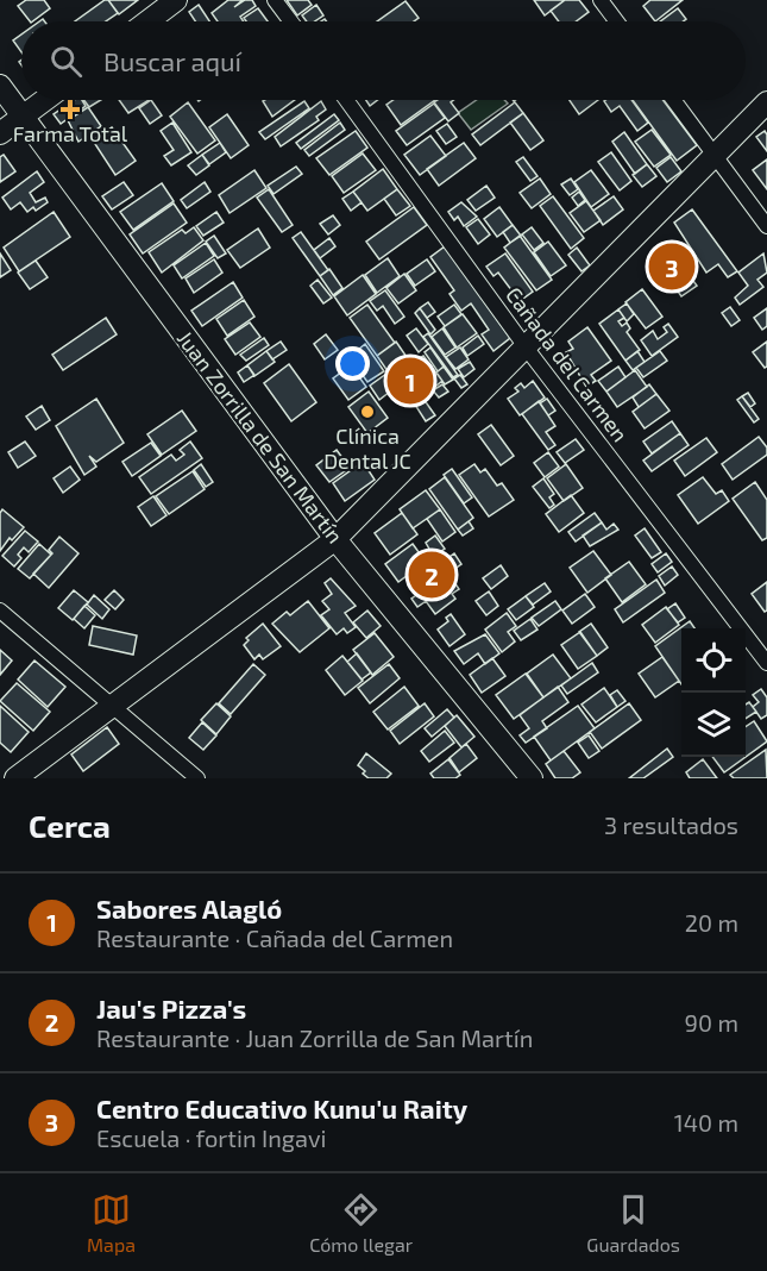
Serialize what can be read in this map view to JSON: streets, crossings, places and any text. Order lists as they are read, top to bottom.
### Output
{
  "streets": {
    "street": ["Cañada del Carmen", "Juan Zorrilla de San Martín"]
  },
  "places": {
    "health": ["Farma Total"],
    "other": ["Clínica Dental JC"]
  },
  "page": {
    "search": "Buscar aquí",
    "pins": ["3", "1", "2"],
    "heading": ["Cerca", "3 resultados"],
    "list": [
      {
        "mark": "1",
        "name": "Sabores Alagló",
        "note": "Restaurante · Cañada del Carmen",
        "value": "20 m"
      },
      {
        "mark": "2",
        "name": "Jau's Pizza's",
        "note": "Restaurante · Juan Zorrilla de San Martín",
        "value": "90 m"
      },
      {
        "mark": "3",
        "name": "Centro Educativo Kunu'u Raity",
        "note": "Escuela · fortin Ingavi",
        "value": "140 m"
      }
    ],
    "nav": ["Mapa", "Cómo llegar", "Guardados"]
  }
}
